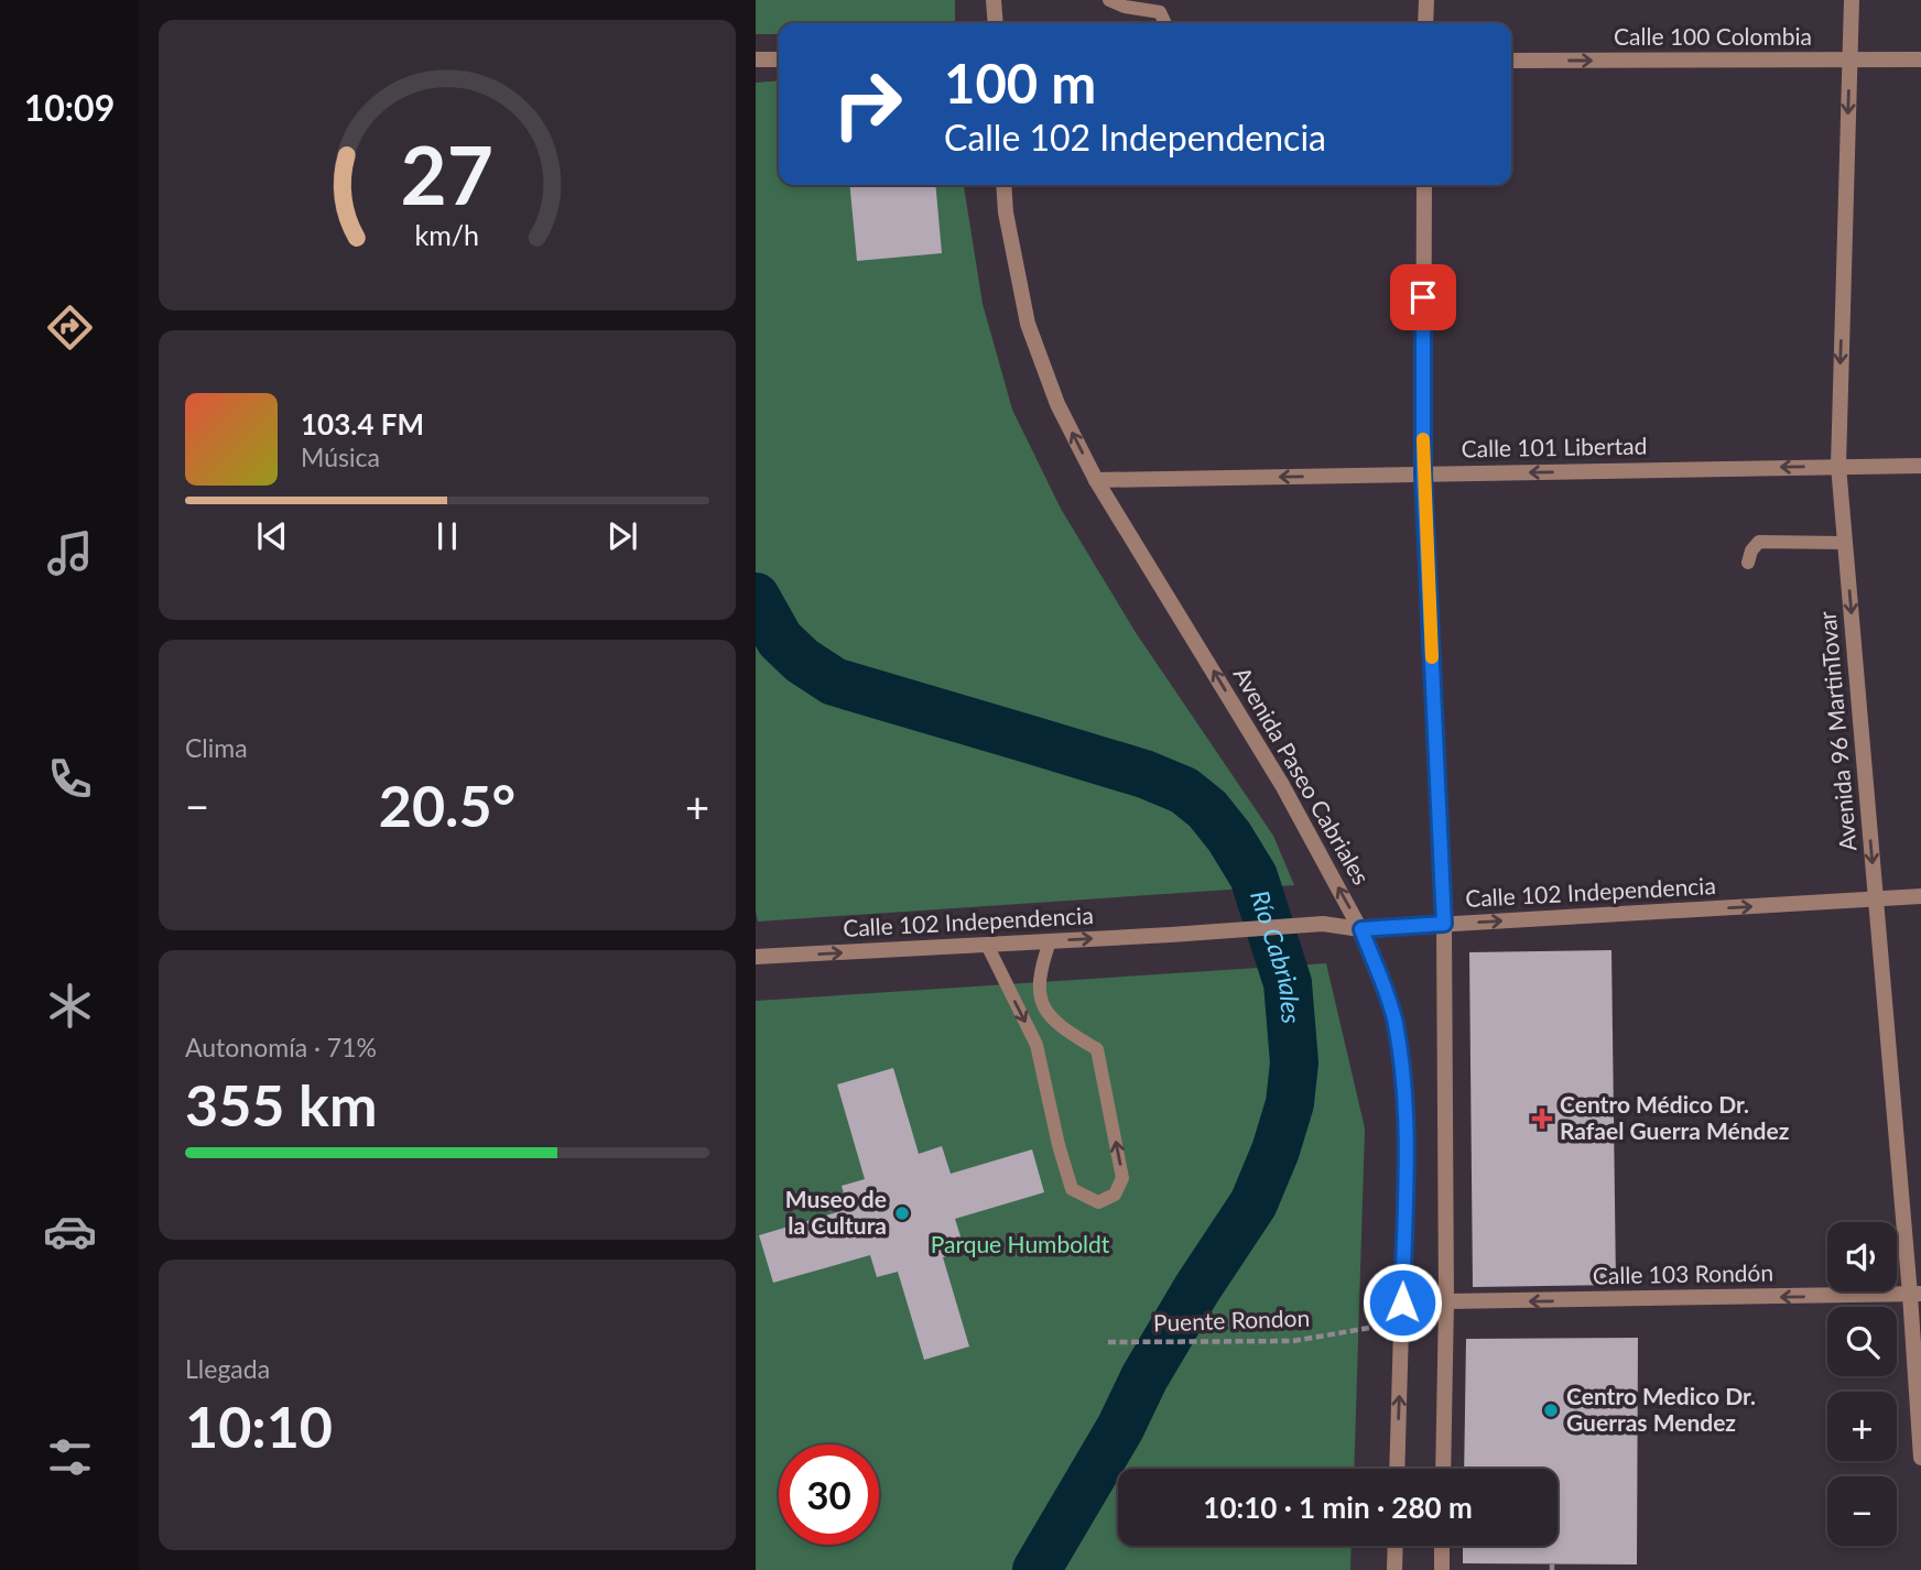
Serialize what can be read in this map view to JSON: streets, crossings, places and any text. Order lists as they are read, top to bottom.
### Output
{
  "streets": {
    "street": [
      "Calle 100 Colombia",
      "Calle 101 Libertad",
      "Avenida 96 MartinTovar",
      "Avenida Paseo Cabriales",
      "Calle 102 Independencia",
      "Calle 103 Rondón"
    ],
    "path": ["Puente Rondon"]
  },
  "crossings": [
    ["Calle 100 Colombia", "Avenida 96 MartinTovar"],
    ["Calle 101 Libertad", "Avenida 96 MartinTovar"],
    ["Calle 101 Libertad", "Avenida Paseo Cabriales"],
    ["Avenida 96 MartinTovar", "Calle 102 Independencia"],
    ["Avenida 96 MartinTovar", "Calle 103 Rondón"],
    ["Avenida Paseo Cabriales", "Calle 102 Independencia"],
    ["Avenida Paseo Cabriales", "Puente Rondon"]
  ],
  "one_way": [
    "Calle 100 Colombia",
    "Calle 101 Libertad",
    "Avenida 96 MartinTovar",
    "Avenida Paseo Cabriales",
    "Calle 102 Independencia",
    "Calle 103 Rondón"
  ],
  "water": ["Río Cabriales"],
  "parks": ["Parque Humboldt"],
  "places": {
    "health": ["Centro Médico Dr. Rafael Guerra Méndez"],
    "other": ["Museo de la Cultura", "Centro Medico Dr. Guerras Mendez"]
  },
  "page": {
    "tabs": "10:09",
    "turn": ["100 m", "Calle 102 Independencia"],
    "song": ["103.4 FM", "Música"],
    "tile": [
      "Clima",
      ["Autonomía · 71%", "355 km"],
      ["Llegada", "10:10"]
    ],
    "heat": ["−", "20.5°", "+"],
    "map_buttons": ["+", "−"],
    "limit": "30",
    "trip": "10:10 · 1 min · 280 m",
    "gauge": ["27", "km/h"]
  }
}
